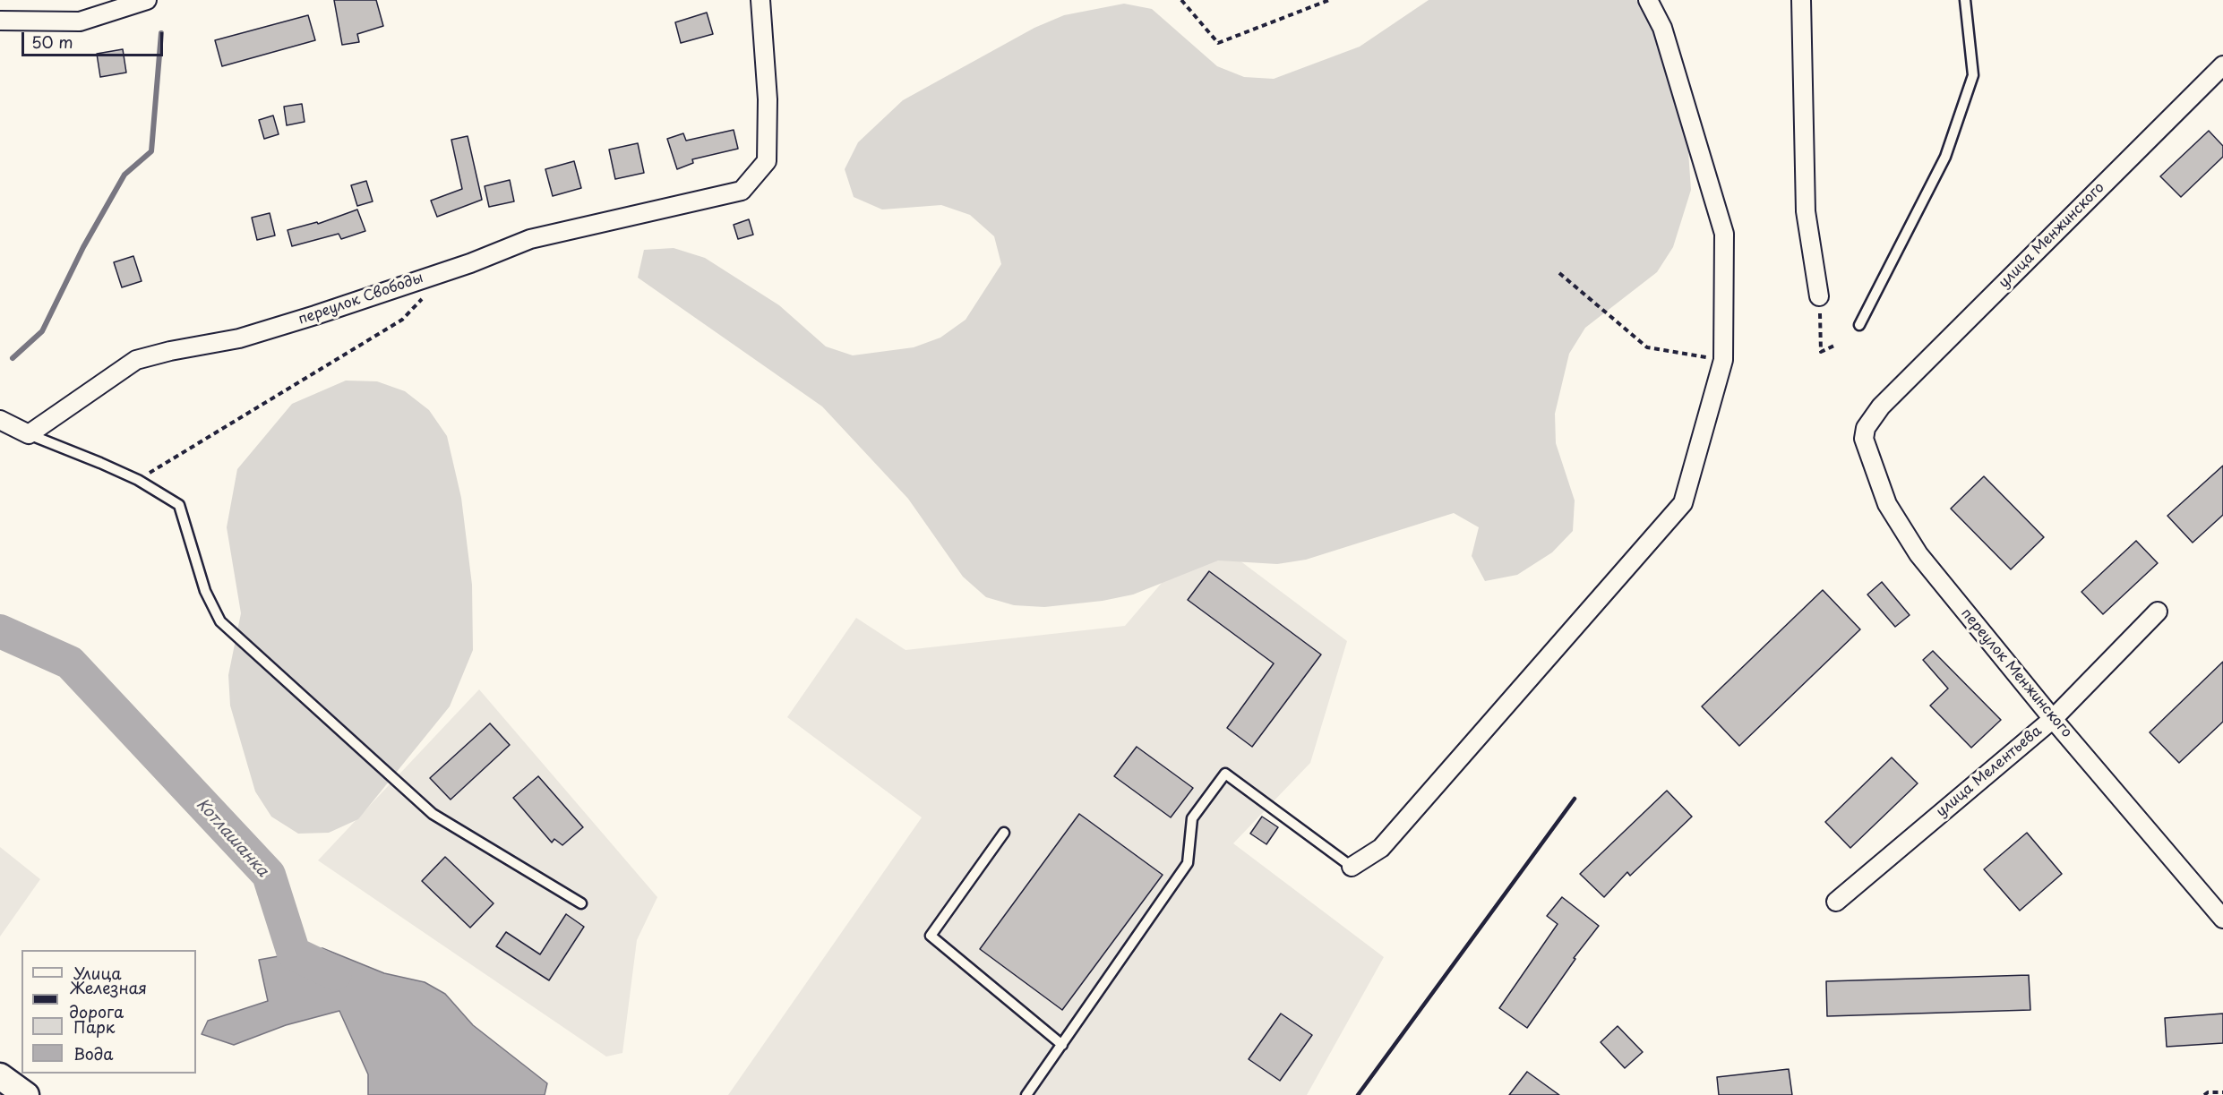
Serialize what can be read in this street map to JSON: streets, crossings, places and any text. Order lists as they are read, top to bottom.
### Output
{
  "streets": {
    "street": [
      "улица Менжинского",
      "переулок Свободы",
      "переулок Менжинского",
      "улица Мелентьева"
    ]
  },
  "crossings": [
    ["улица Менжинского", "переулок Менжинского"],
    ["переулок Менжинского", "улица Мелентьева"]
  ],
  "water": ["Котлашанка"],
  "legend": [
    "Улица",
    "Железная дорога",
    "Парк",
    "Вода"
  ],
  "scale_bar": "50 m"
}
